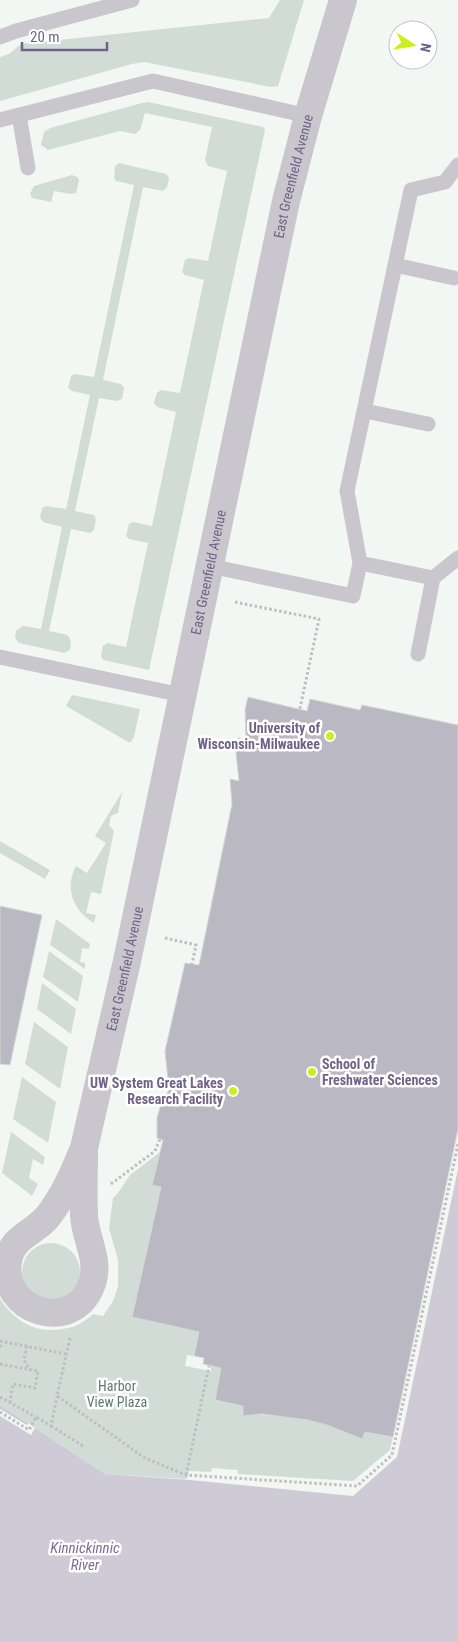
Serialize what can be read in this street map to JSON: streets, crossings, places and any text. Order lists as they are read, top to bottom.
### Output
{
  "streets": {
    "street": ["East Greenfield Avenue"]
  },
  "water": ["Kinnickinnic River"],
  "parks": ["Harbor View Plaza"],
  "places": ["University of Wisconsin-Milwaukee", "School of Freshwater Sciences", "UW System Great Lakes Research Facility"],
  "scale_bar": "20 m",
  "north": "right"
}
